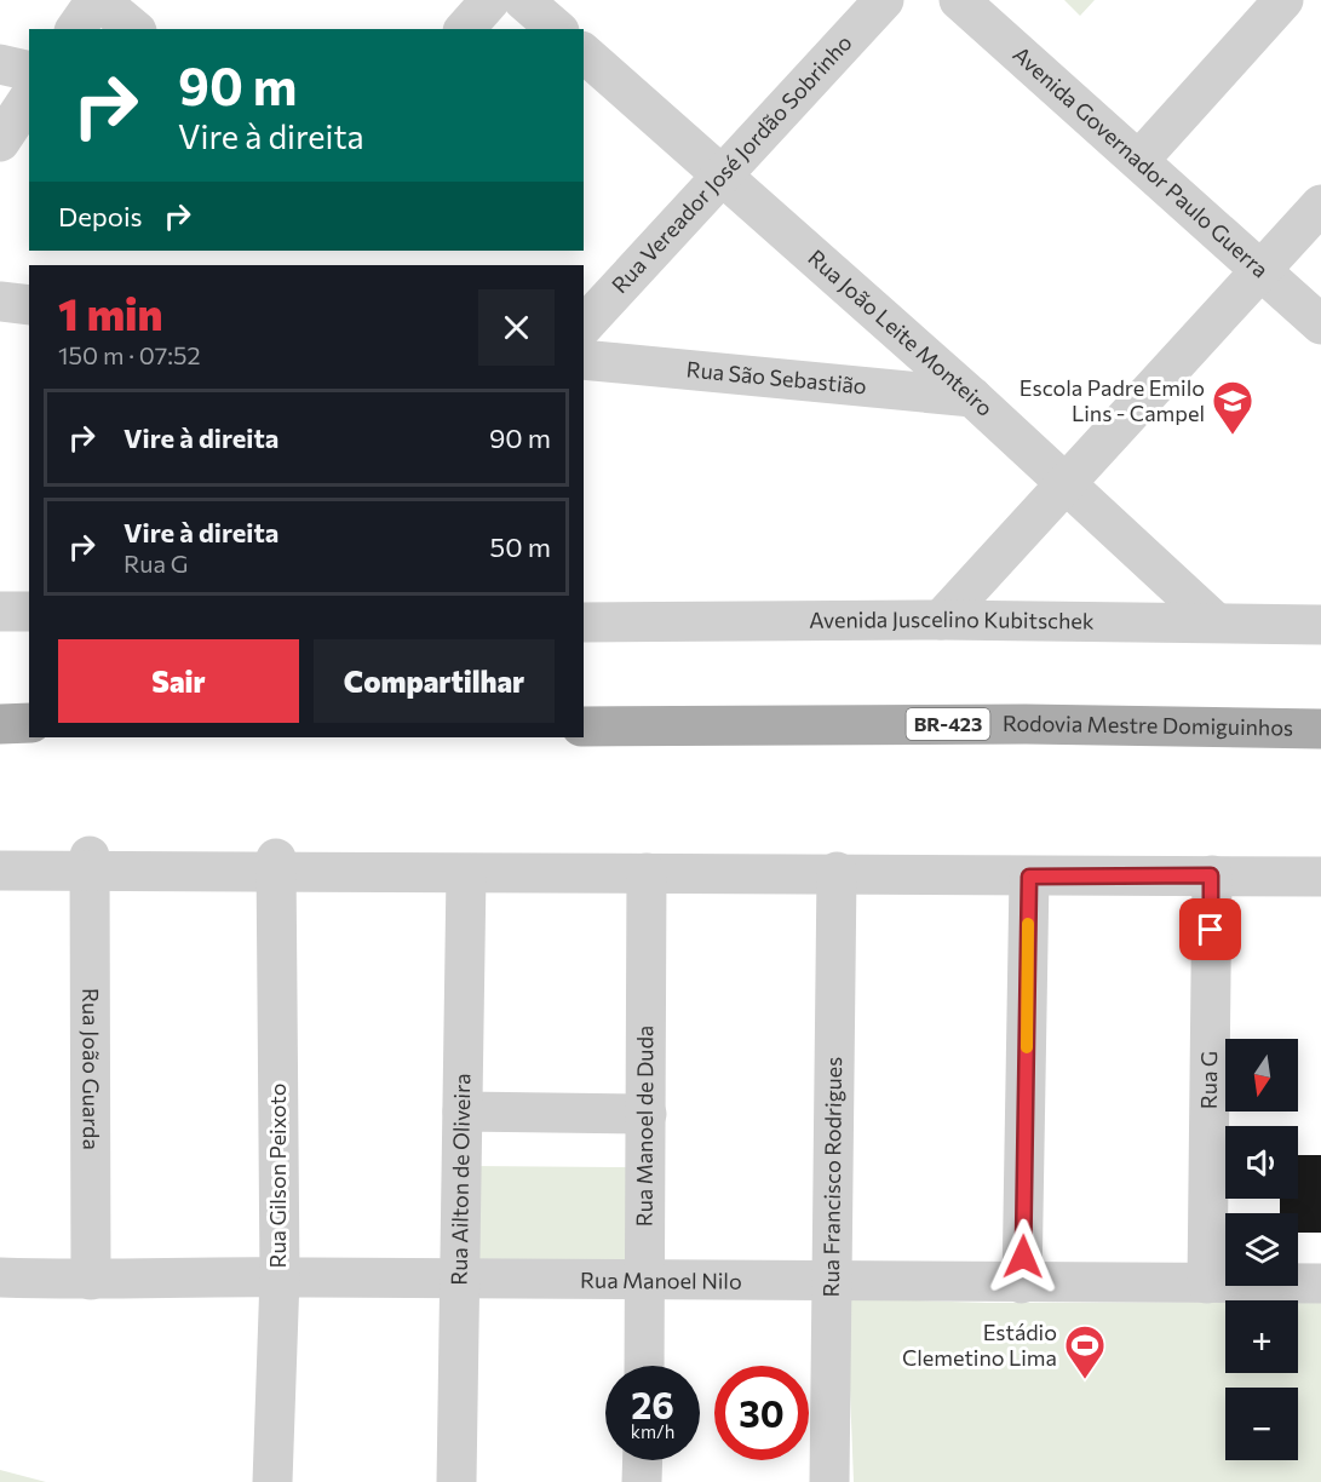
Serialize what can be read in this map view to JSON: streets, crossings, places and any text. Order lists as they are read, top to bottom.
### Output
{
  "streets": {
    "main road": ["BR-423", "Rodovia Mestre Domiguinhos"],
    "street": [
      "Avenida Governador Paulo Guerra",
      "Rua Vereador José Jordão Sobrinho",
      "Rua João Leite Monteiro",
      "Rua São Sebastião",
      "Avenida Juscelino Kubitschek",
      "Rua João Guarda",
      "Rua G",
      "Rua Manoel de Duda",
      "Rua Gilson Peixoto",
      "Rua Francisco Rodrigues",
      "Rua Ailton de Oliveira",
      "Rua Manoel Nilo"
    ]
  },
  "crossings": [
    ["Rua Vereador José Jordão Sobrinho", "Rua João Leite Monteiro"],
    ["Rua João Leite Monteiro", "Rua São Sebastião"],
    ["Rua João Leite Monteiro", "Avenida Juscelino Kubitschek"],
    ["Rua João Guarda", "Rua Manoel Nilo"],
    ["Rua G", "Rua Manoel Nilo"],
    ["Rua Manoel de Duda", "Rua Manoel Nilo"],
    ["Rua Gilson Peixoto", "Rua Manoel Nilo"],
    ["Rua Francisco Rodrigues", "Rua Manoel Nilo"],
    ["Rua Ailton de Oliveira", "Rua Manoel Nilo"]
  ],
  "places": {
    "school or university": ["Escola Padre Emilo Lins - Campel"],
    "sports": ["Estádio Clemetino Lima"]
  },
  "north": "bottom",
  "page": {
    "turn": ["90 m", "Vire à direita"],
    "then": "Depois",
    "heading": ["1 min", "150 m · 07:52"],
    "list": [
      {
        "name": "Vire à direita",
        "value": "90 m"
      },
      {
        "name": "Vire à direita",
        "note": "Rua G",
        "value": "50 m"
      }
    ],
    "buttons": ["Sair", "Compartilhar"],
    "map_buttons": ["+", "−"],
    "speed": "26 km/h",
    "limit": "30"
  }
}
